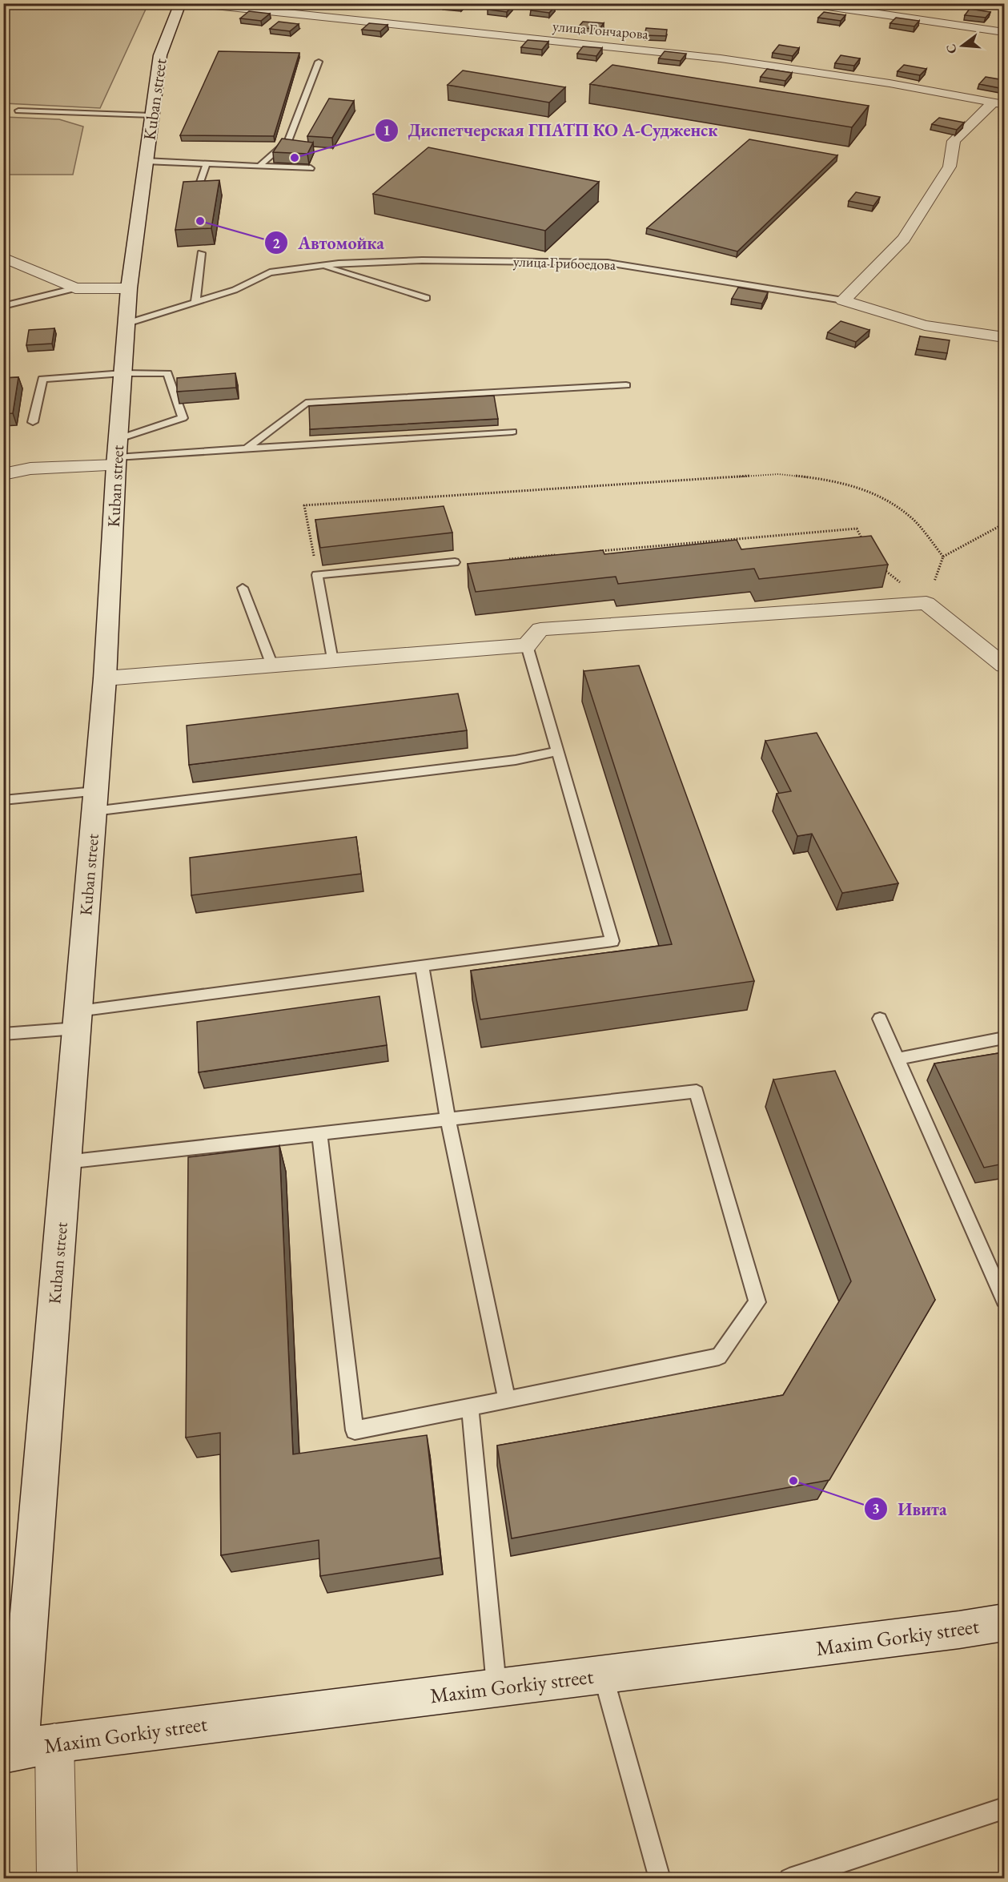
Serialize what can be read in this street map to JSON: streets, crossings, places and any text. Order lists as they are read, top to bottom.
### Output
{
  "streets": {
    "street": [
      "улица Гончарова",
      "Kuban street",
      "улица Грибоедова",
      "Maxim Gorkiy street"
    ]
  },
  "crossings": [
    ["Kuban street", "улица Грибоедова"],
    ["Kuban street", "Maxim Gorkiy street"]
  ],
  "places": ["Диспетчерская ГПАТП КО А-Судженск", "Автомойка", "Ивита"],
  "north": "left"
}
